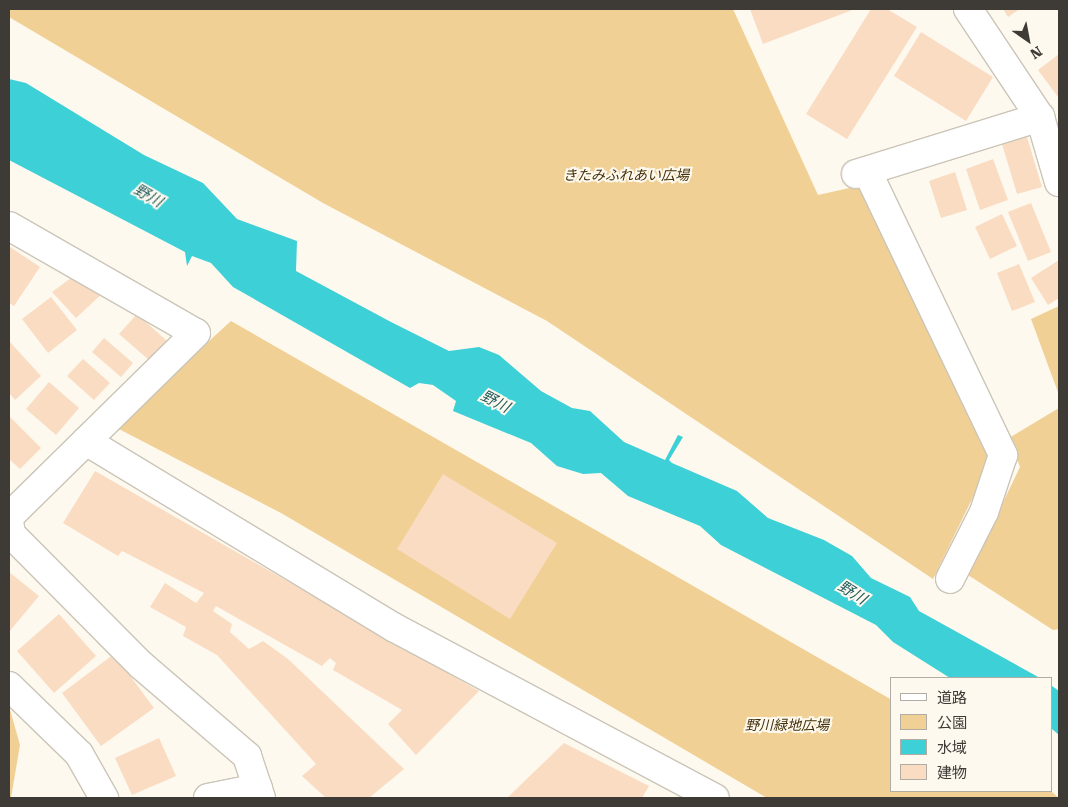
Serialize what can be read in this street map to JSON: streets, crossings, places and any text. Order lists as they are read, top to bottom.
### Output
{
  "water": ["野川"],
  "parks": ["きたみふれあい広場", "野川緑地広場"],
  "legend": [
    "道路",
    "公園",
    "水域",
    "建物"
  ],
  "north": "bottom right"
}
